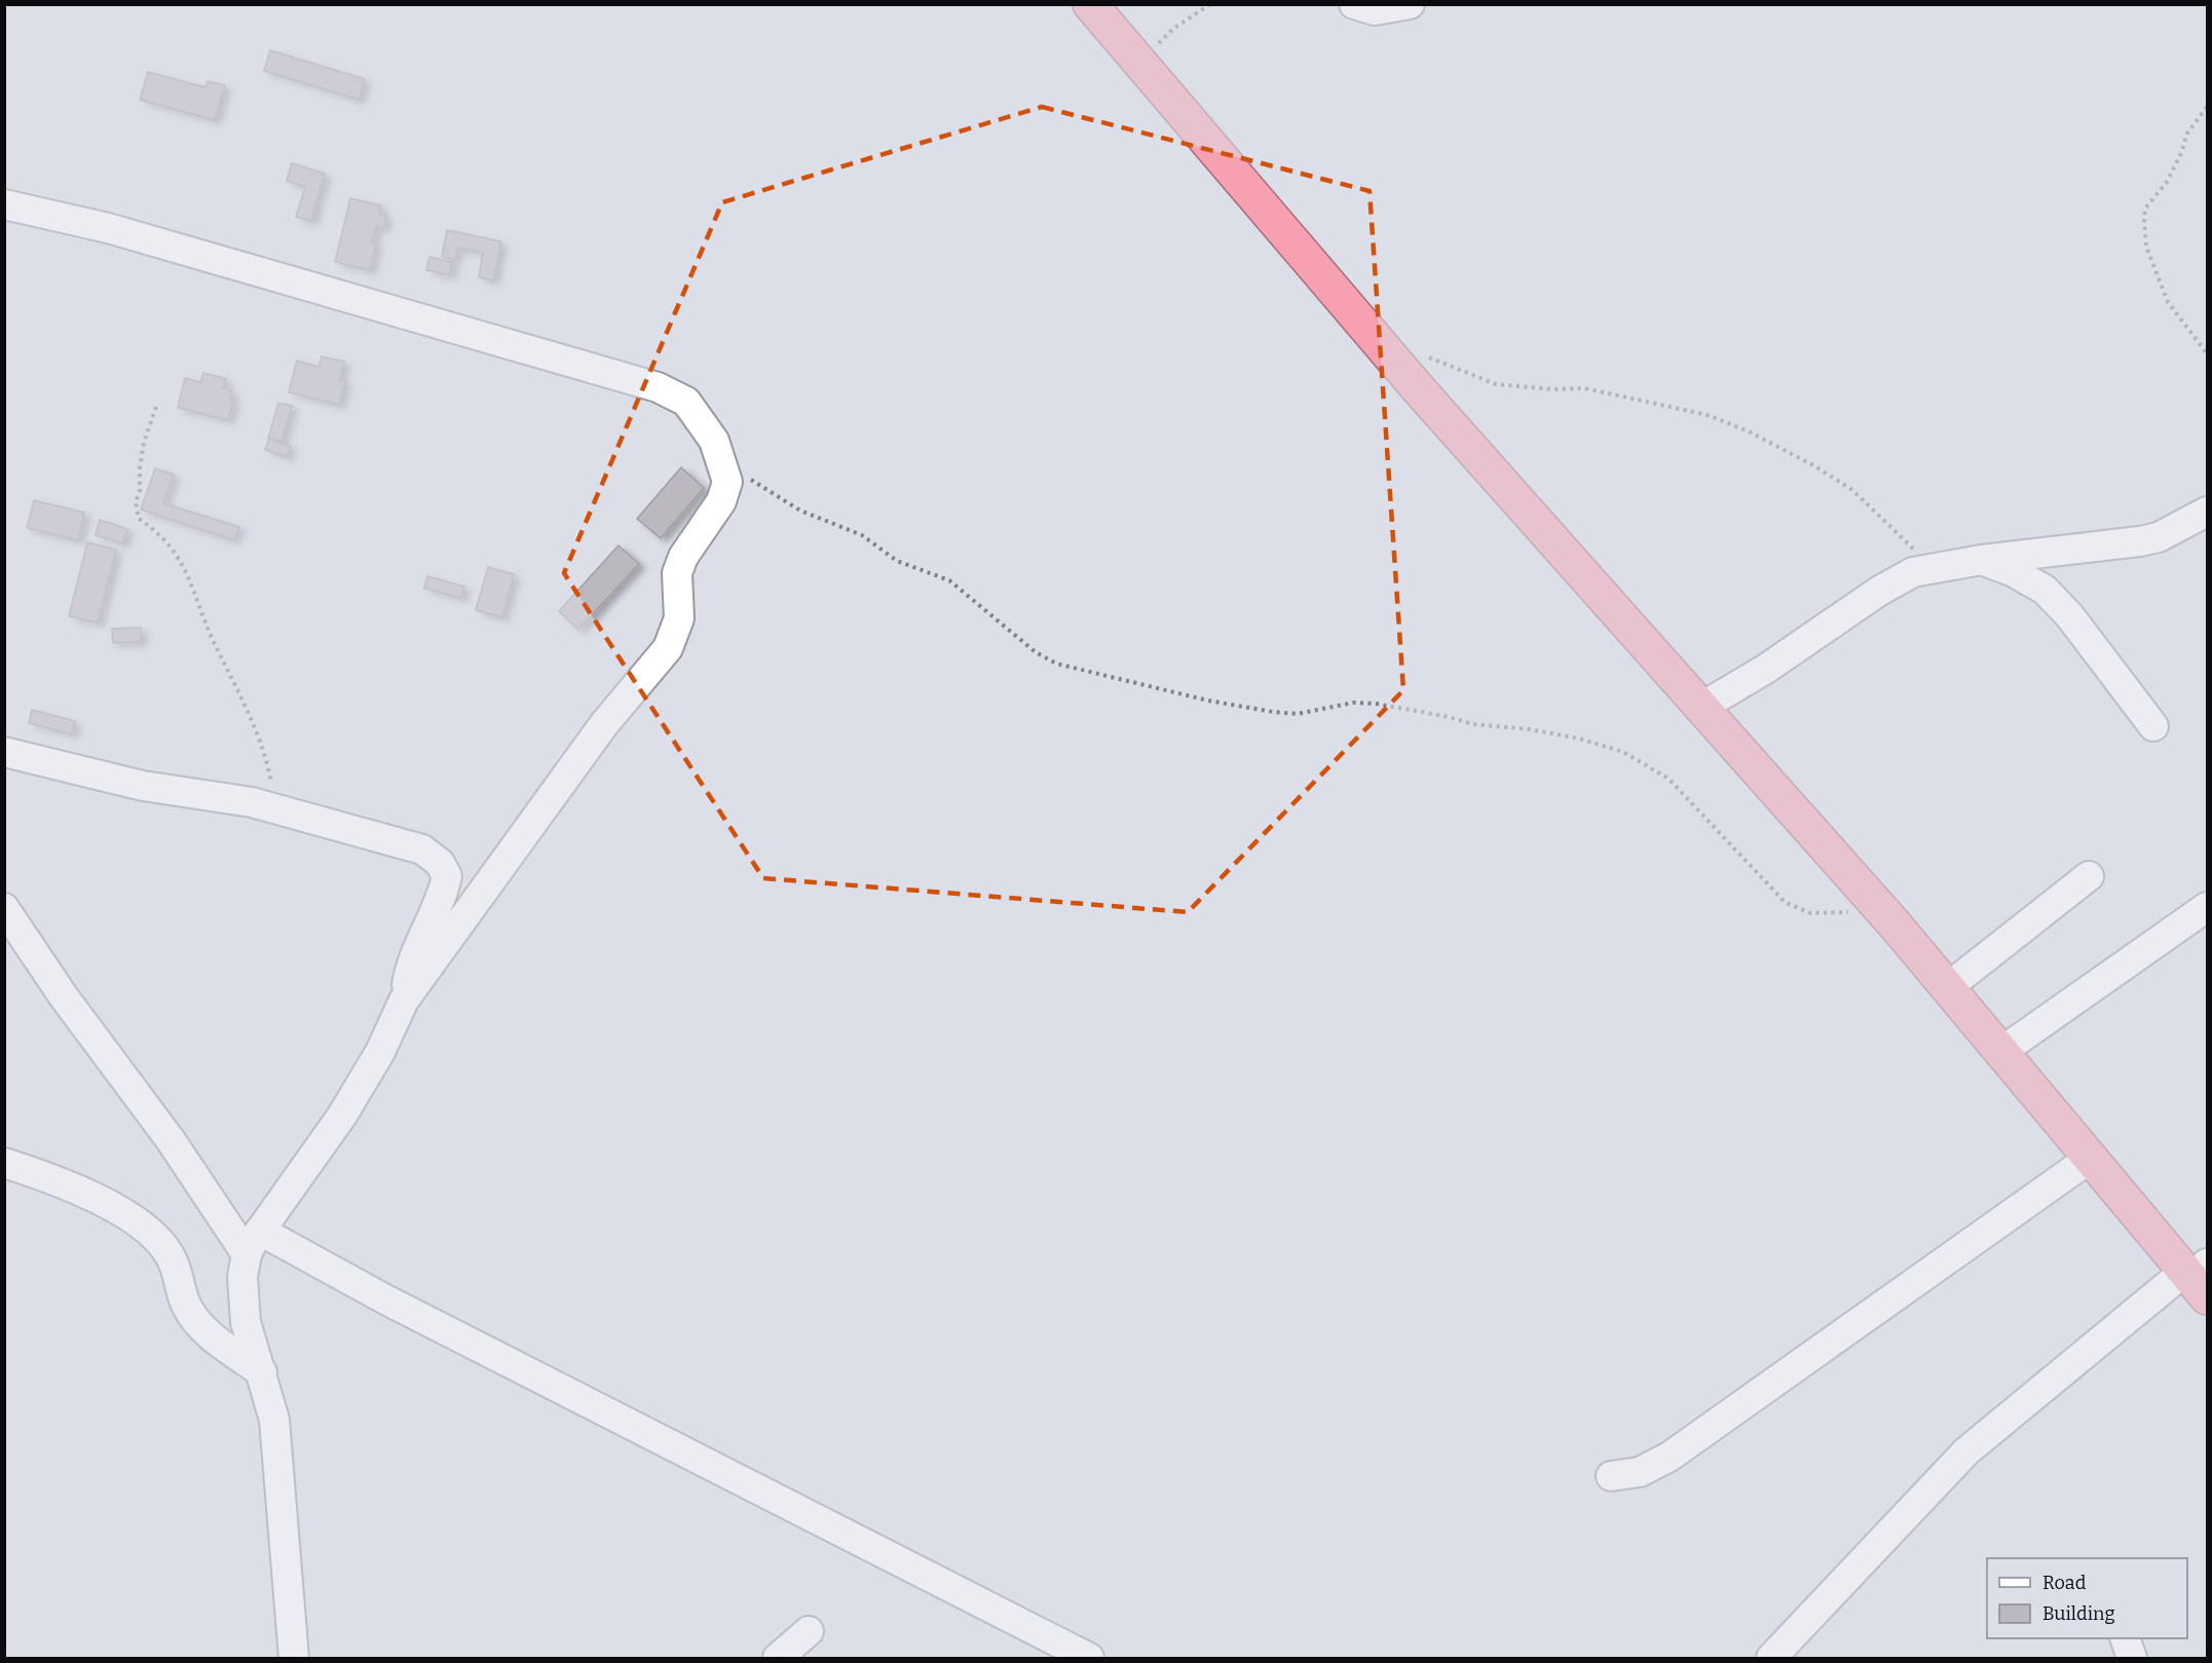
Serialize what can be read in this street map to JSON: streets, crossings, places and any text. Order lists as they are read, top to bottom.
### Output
{
  "legend": ["Road", "Building"]
}
